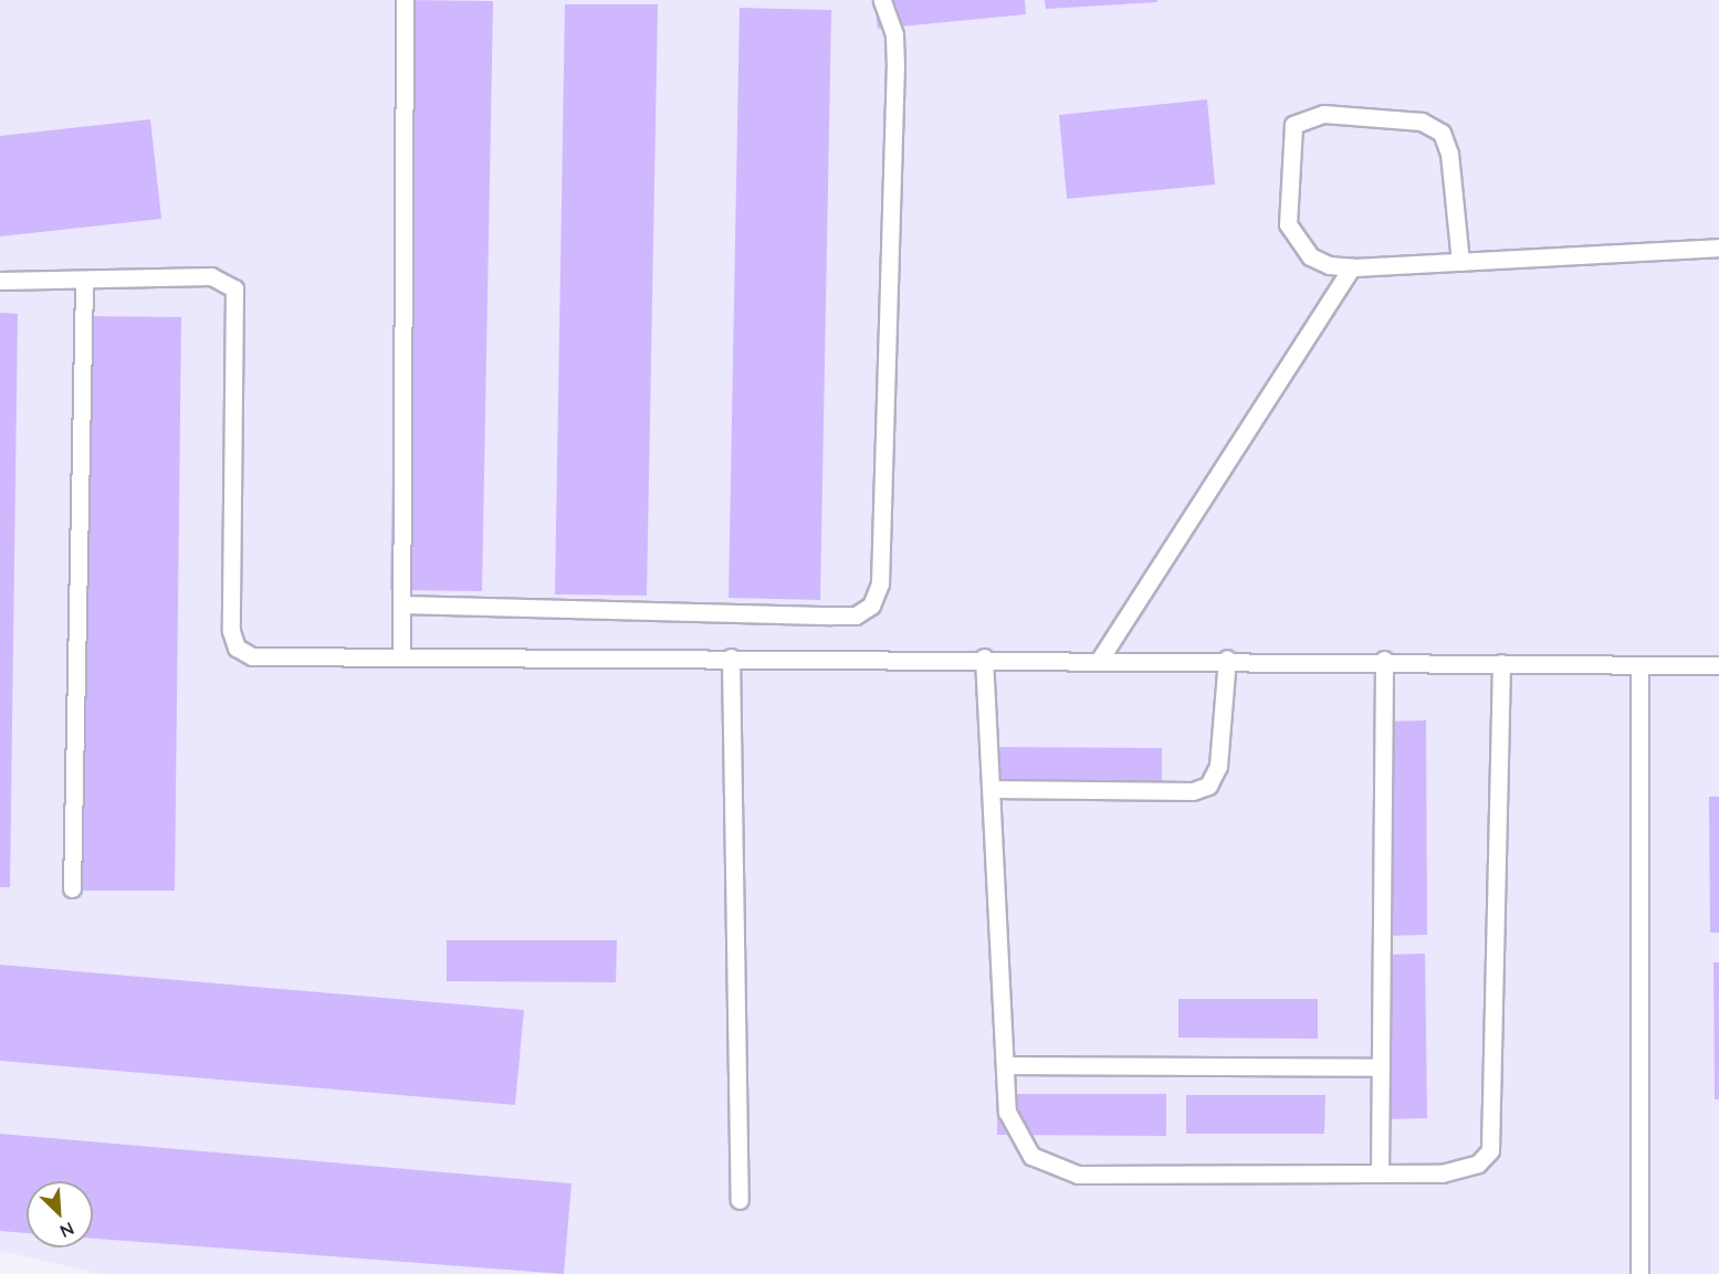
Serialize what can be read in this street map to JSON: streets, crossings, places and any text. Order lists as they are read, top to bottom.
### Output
{
  "north": "bottom right"
}
